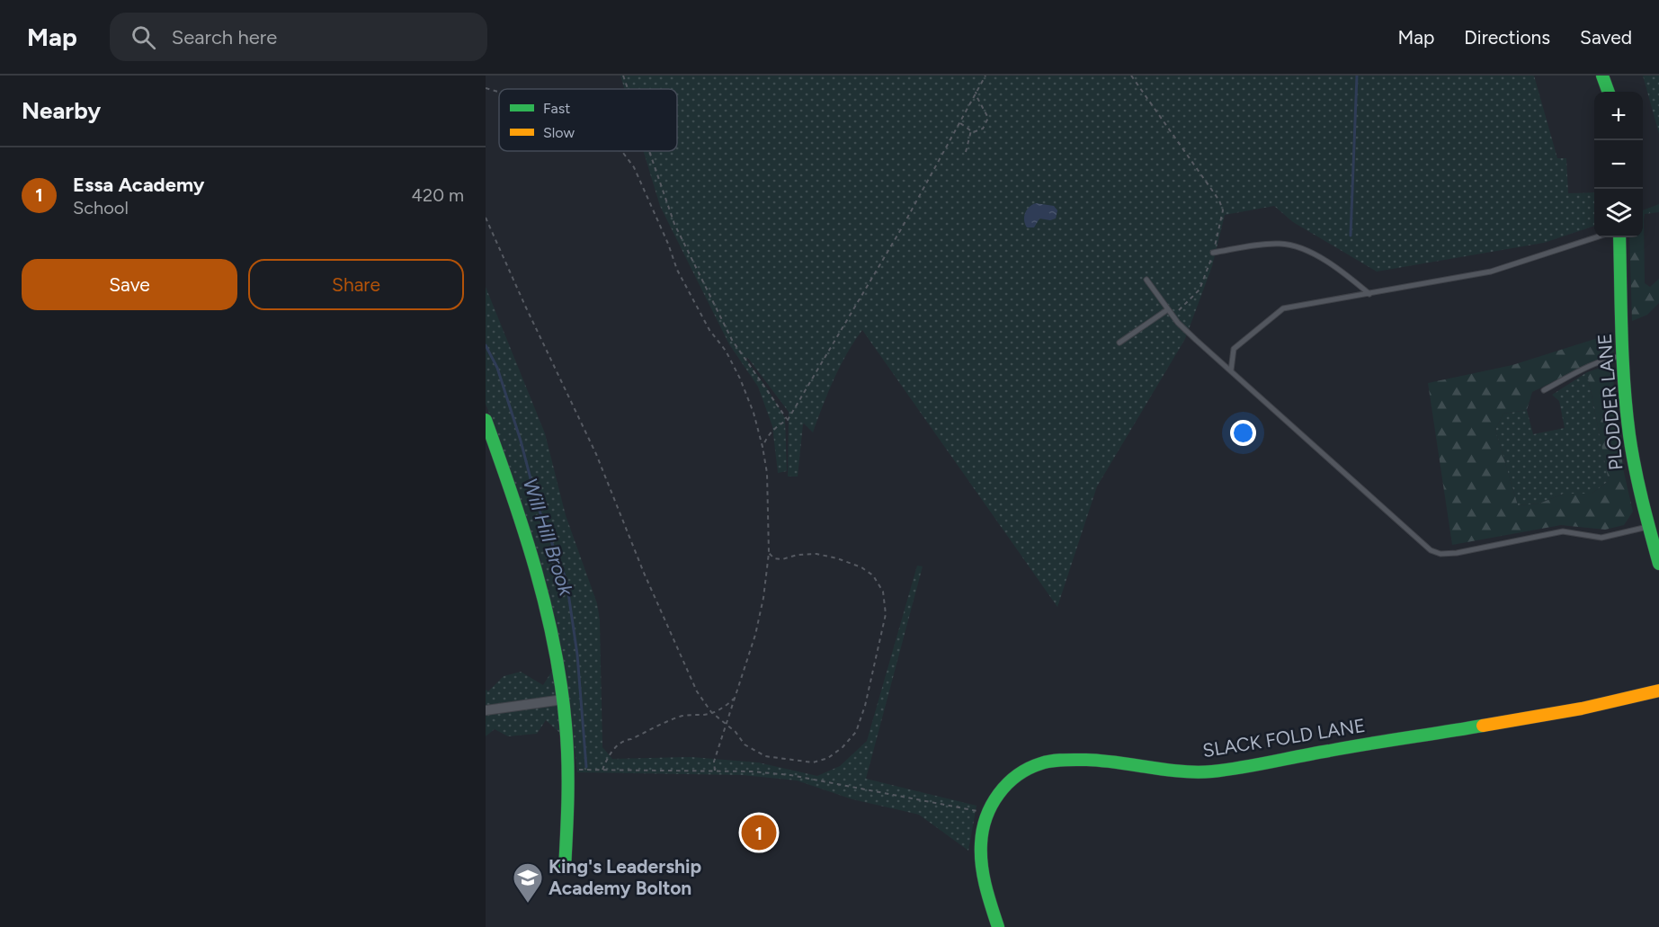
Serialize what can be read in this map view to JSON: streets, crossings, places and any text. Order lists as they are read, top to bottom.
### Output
{
  "streets": {
    "street": ["PLODDER LANE", "SLACK FOLD LANE"]
  },
  "water": ["Will Hill Brook"],
  "places": {
    "school or university": ["King's Leadership Academy Bolton"]
  },
  "legend": ["Fast", "Slow"],
  "page": {
    "header": "Map",
    "search": "Search here",
    "nav": ["Map", "Directions", "Saved"],
    "heading": "Nearby",
    "map_buttons": ["+", "−"],
    "list": [
      {
        "mark": "1",
        "name": "Essa Academy",
        "note": "School",
        "value": "420 m"
      }
    ],
    "buttons": ["Save", "Share"],
    "pins": "1"
  }
}
